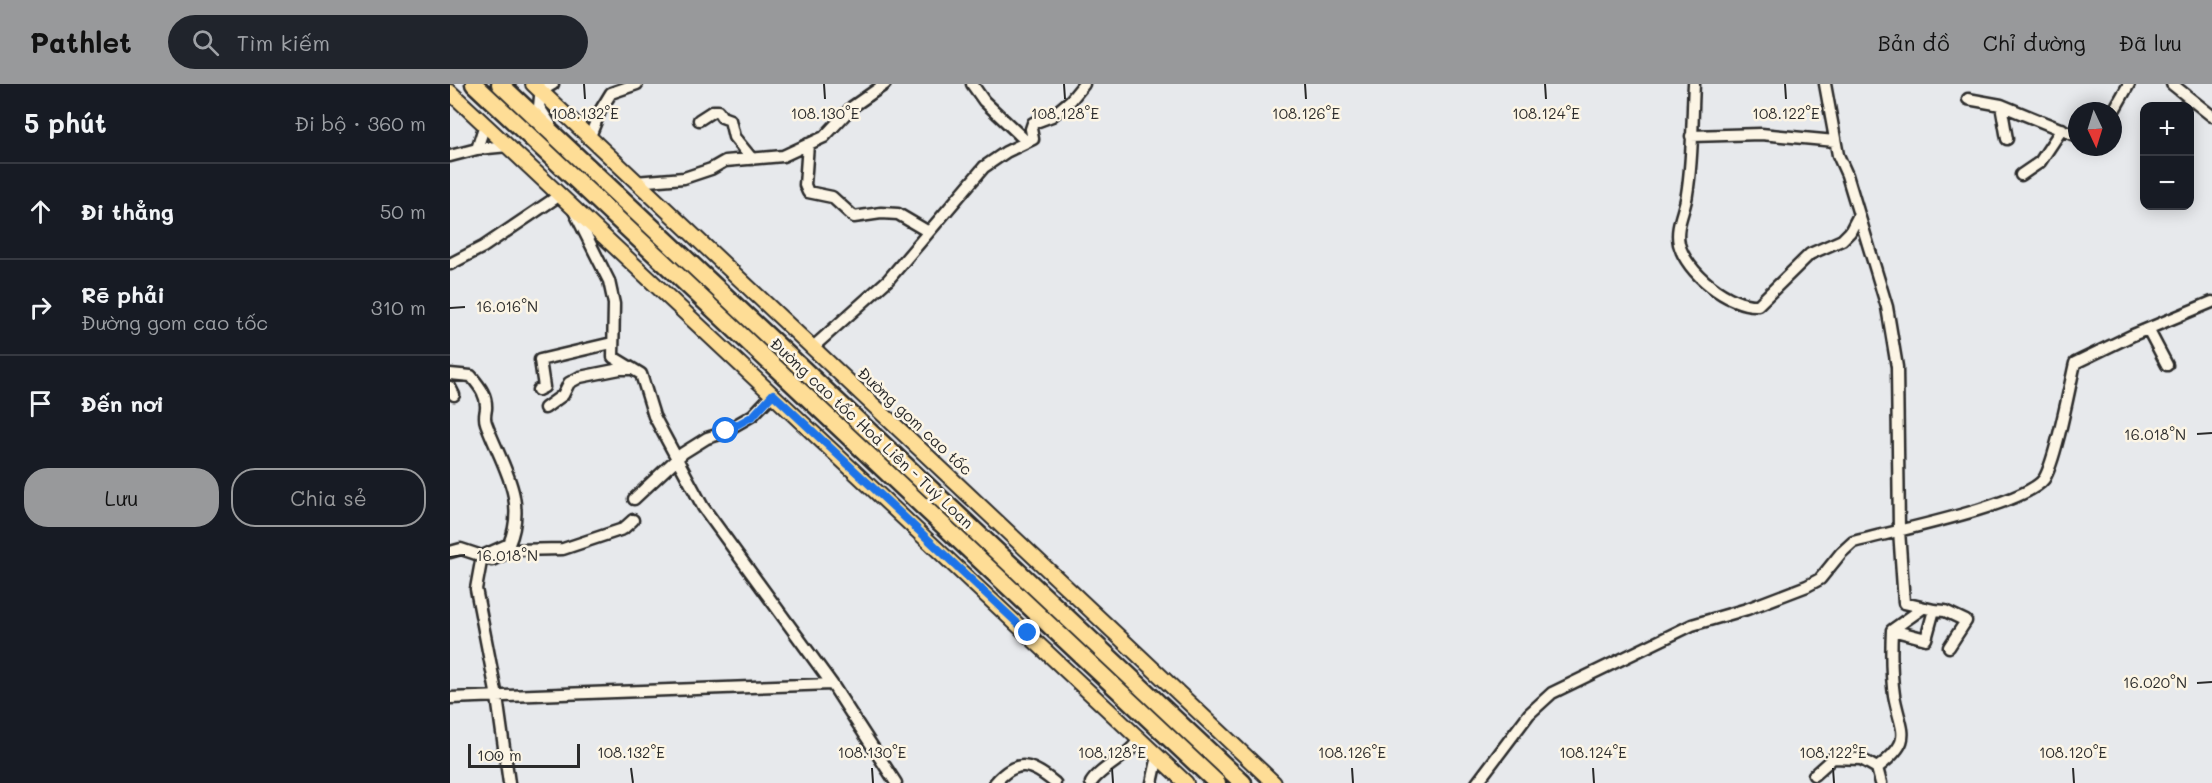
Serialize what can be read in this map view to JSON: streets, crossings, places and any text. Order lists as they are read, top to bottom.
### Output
{
  "streets": {
    "highway": ["Đường cao tốc Hoà Liên - Tuý Loan"],
    "main road": ["Đường gom cao tốc"]
  },
  "scale_bar": "100 m",
  "north": "bottom",
  "page": {
    "header": "Pathlet",
    "search": "Tìm kiếm",
    "nav": ["Bản đồ", "Chỉ đường", "Đã lưu"],
    "heading": ["5 phút", "Đi bộ · 360 m"],
    "map_buttons": ["+", "−"],
    "list": [
      ["Đi thẳng", "50 m"],
      ["Rẽ phải", "Đường gom cao tốc", "310 m"],
      "Đến nơi"
    ],
    "buttons": ["Lưu", "Chia sẻ"],
    "scale": "100 m"
  },
  "coordinates": [
    "108.132°E",
    "108.130°E",
    "108.128°E",
    "108.126°E",
    "108.124°E",
    "108.122°E",
    "16.016°N",
    "16.018°N",
    "16.020°N",
    "108.120°E"
  ]
}
